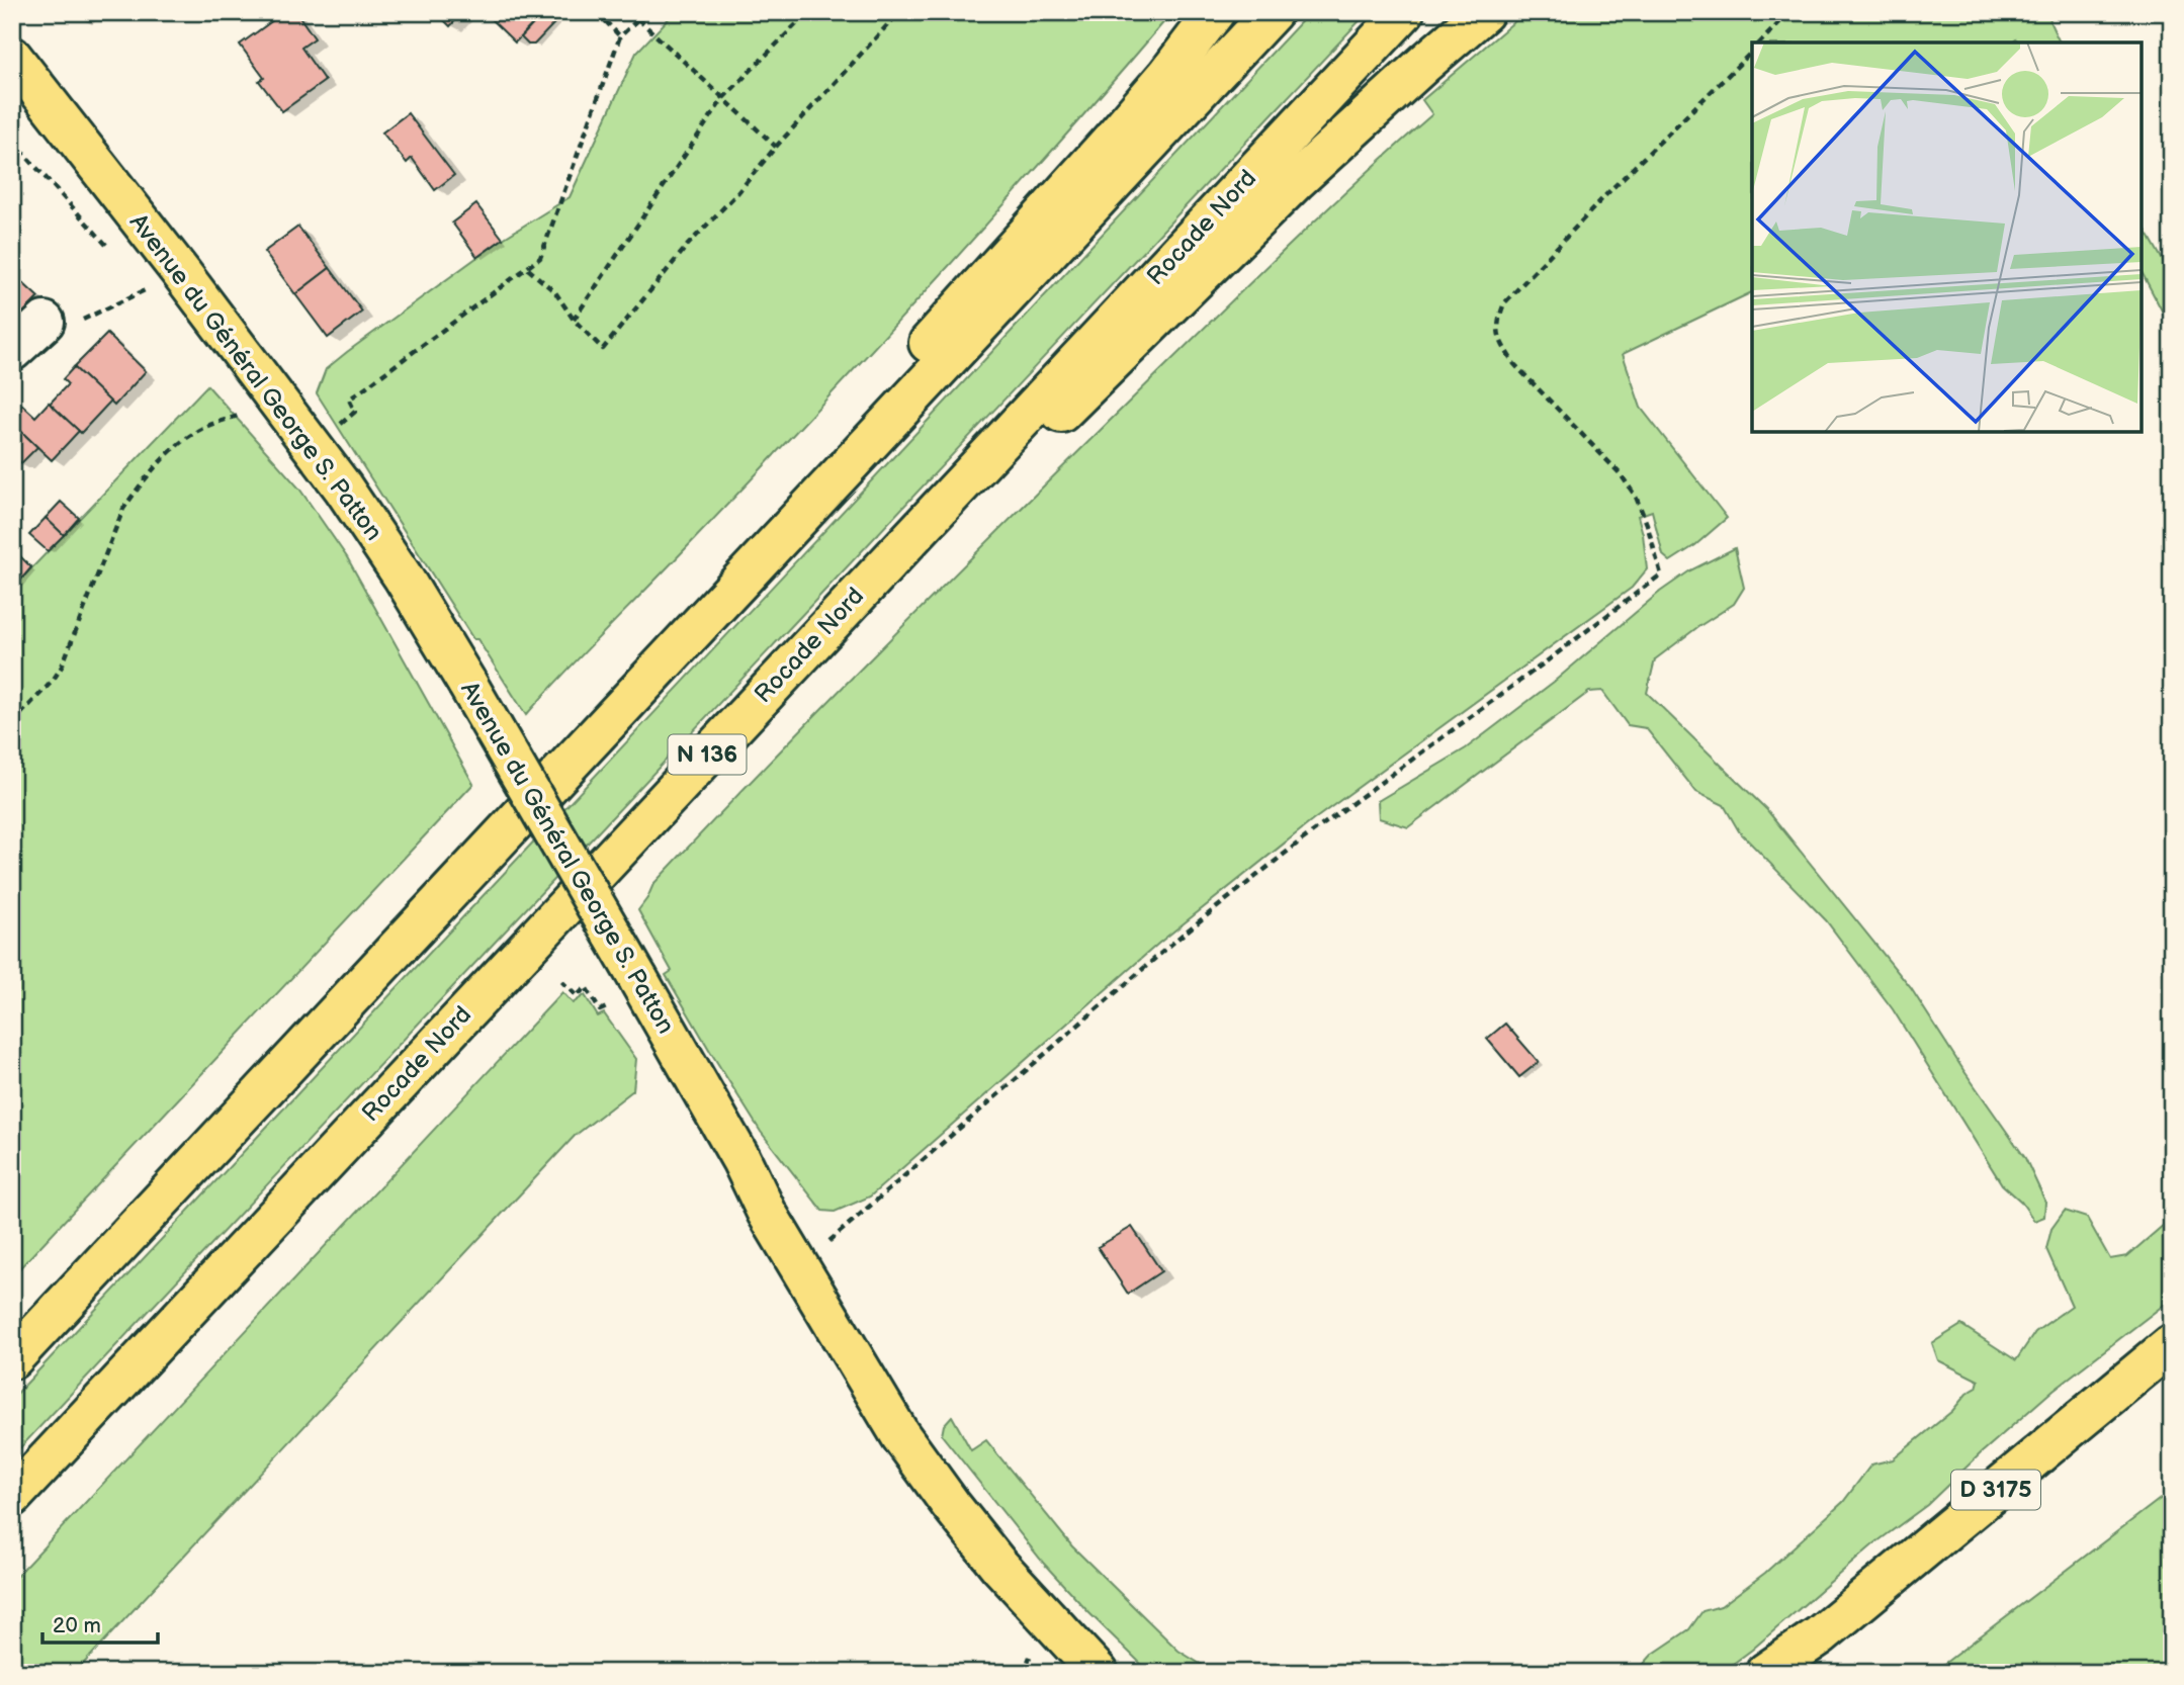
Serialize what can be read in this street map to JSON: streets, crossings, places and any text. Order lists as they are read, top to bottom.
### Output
{
  "streets": {
    "main road": [
      "Rocade Nord",
      "Avenue du Général George S. Patton",
      "N 136",
      "D 3175"
    ]
  },
  "scale_bar": "20 m"
}
